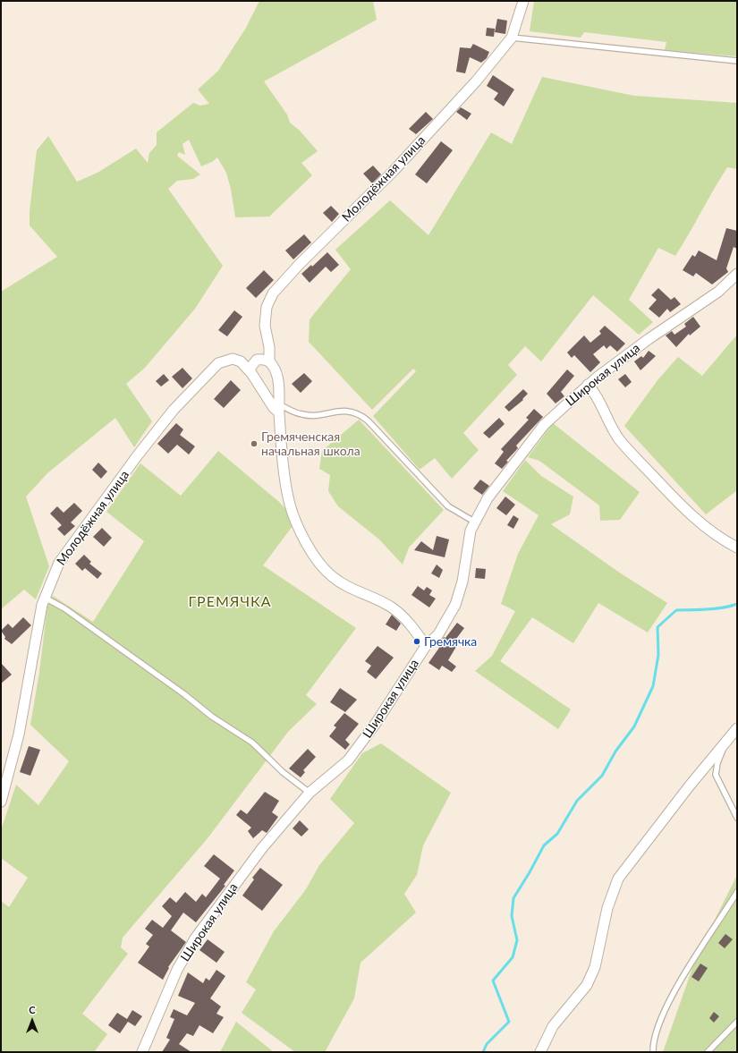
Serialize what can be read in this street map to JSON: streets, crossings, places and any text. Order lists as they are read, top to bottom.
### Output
{
  "streets": {
    "street": ["Молодёжная улица", "Широкая улица"]
  },
  "districts": ["ГРЕМЯЧКА"],
  "places": ["Гремяченская начальная школа", "Гремячка"],
  "north": "top"
}
